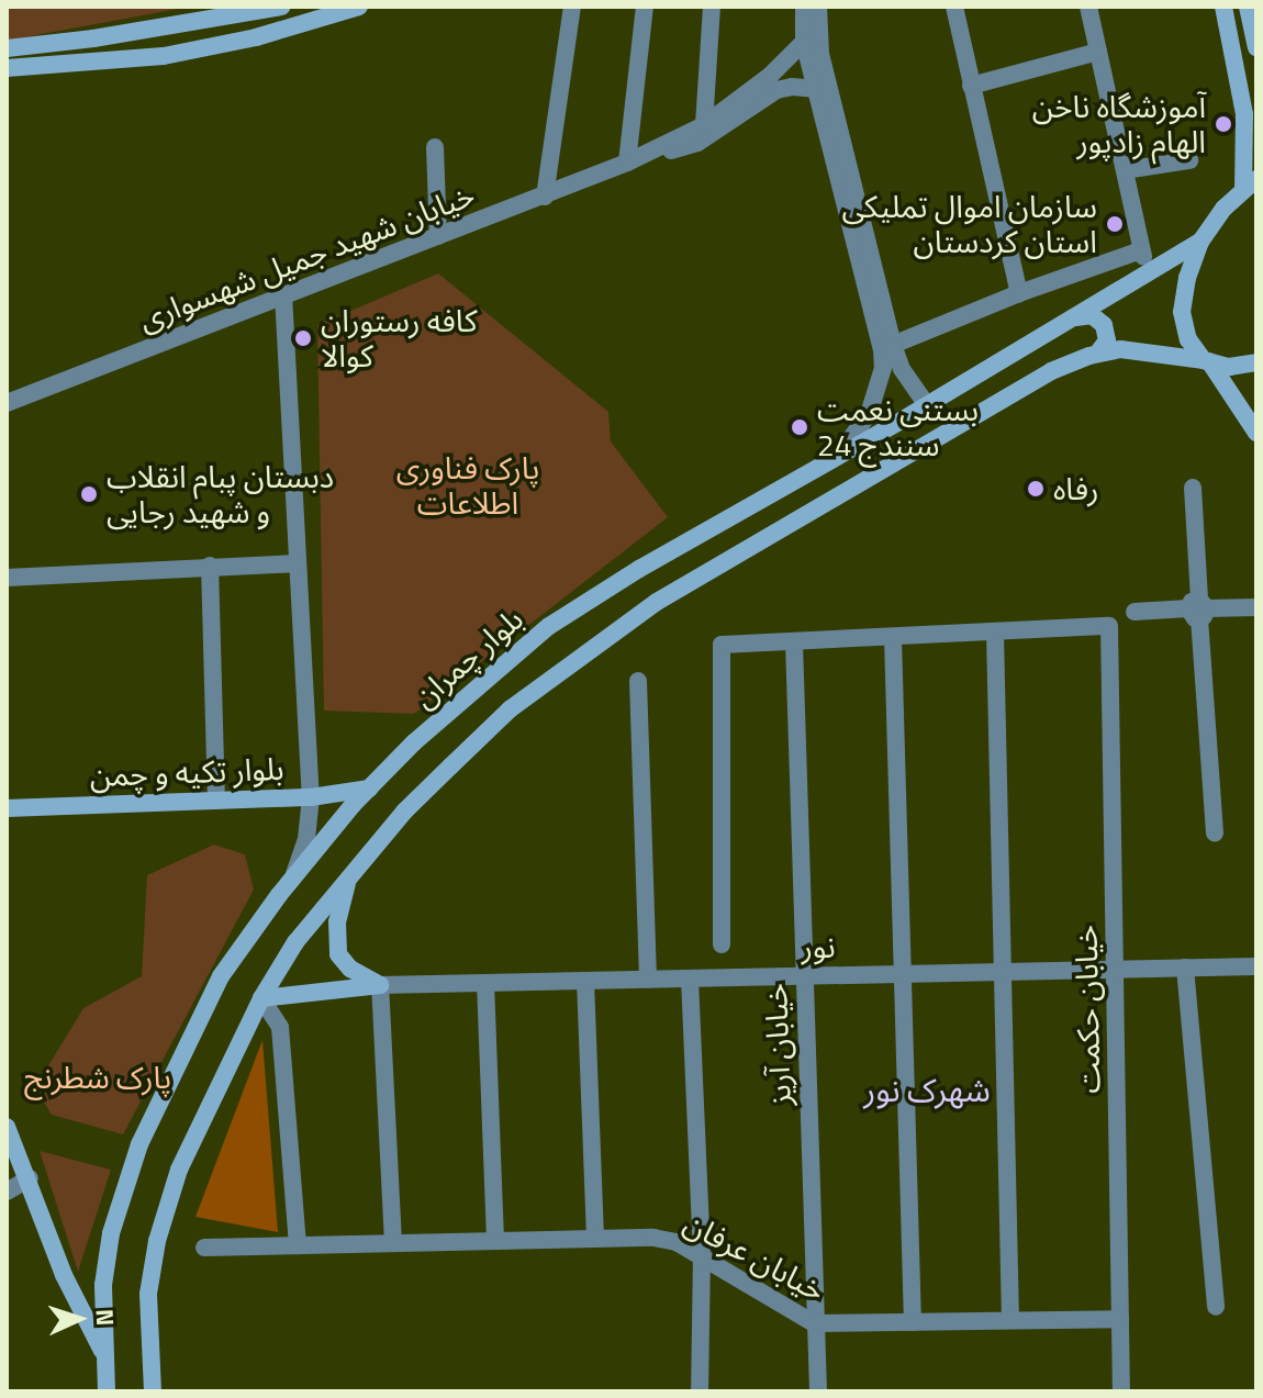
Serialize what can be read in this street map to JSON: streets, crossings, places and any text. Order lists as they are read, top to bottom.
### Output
{
  "streets": {
    "main road": ["بلوار چمران", "بلوار تکیه و چمن"],
    "street": [
      "خیابان شهید جمیل شهسواری",
      "نور",
      "خیابان حکمت",
      "خیابان آریز",
      "خیابان عرفان"
    ]
  },
  "crossings": [
    ["بلوار چمران", "بلوار تکیه و چمن"],
    ["نور", "خیابان حکمت"],
    ["نور", "خیابان آریز"],
    ["خیابان حکمت", "خیابان عرفان"],
    ["خیابان آریز", "خیابان عرفان"]
  ],
  "districts": ["شهرک نور"],
  "parks": ["پارک فناوری اطلاعات", "پارک شطرنج"],
  "places": [
    "آموزشگاه ناخن الهام زادپور",
    "سازمان اموال تملیکی استان کردستان",
    "کافه رستوران کوالا",
    "بستنی نعمت سنندج 24",
    "رفاه",
    "دبستان پبام انقلاب و شهید رجایی"
  ],
  "north": "right"
}
